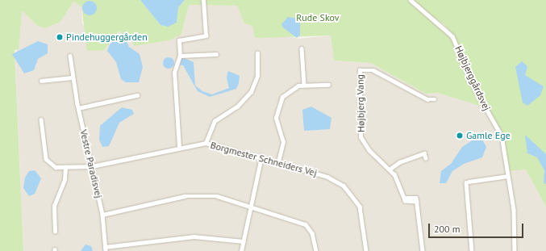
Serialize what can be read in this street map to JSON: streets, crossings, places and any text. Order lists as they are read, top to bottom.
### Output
{
  "streets": {
    "street": [
      "Højbjerggårdsvej",
      "Højbjerg Vang",
      "Borgmester Schneiders Vej",
      "Vestre Paradisvej"
    ]
  },
  "crossings": [
    ["Borgmester Schneiders Vej", "Vestre Paradisvej"]
  ],
  "parks": ["Rude Skov"],
  "places": ["Pindehuggergården", "Gamle Ege"],
  "scale_bar": "200 m"
}
